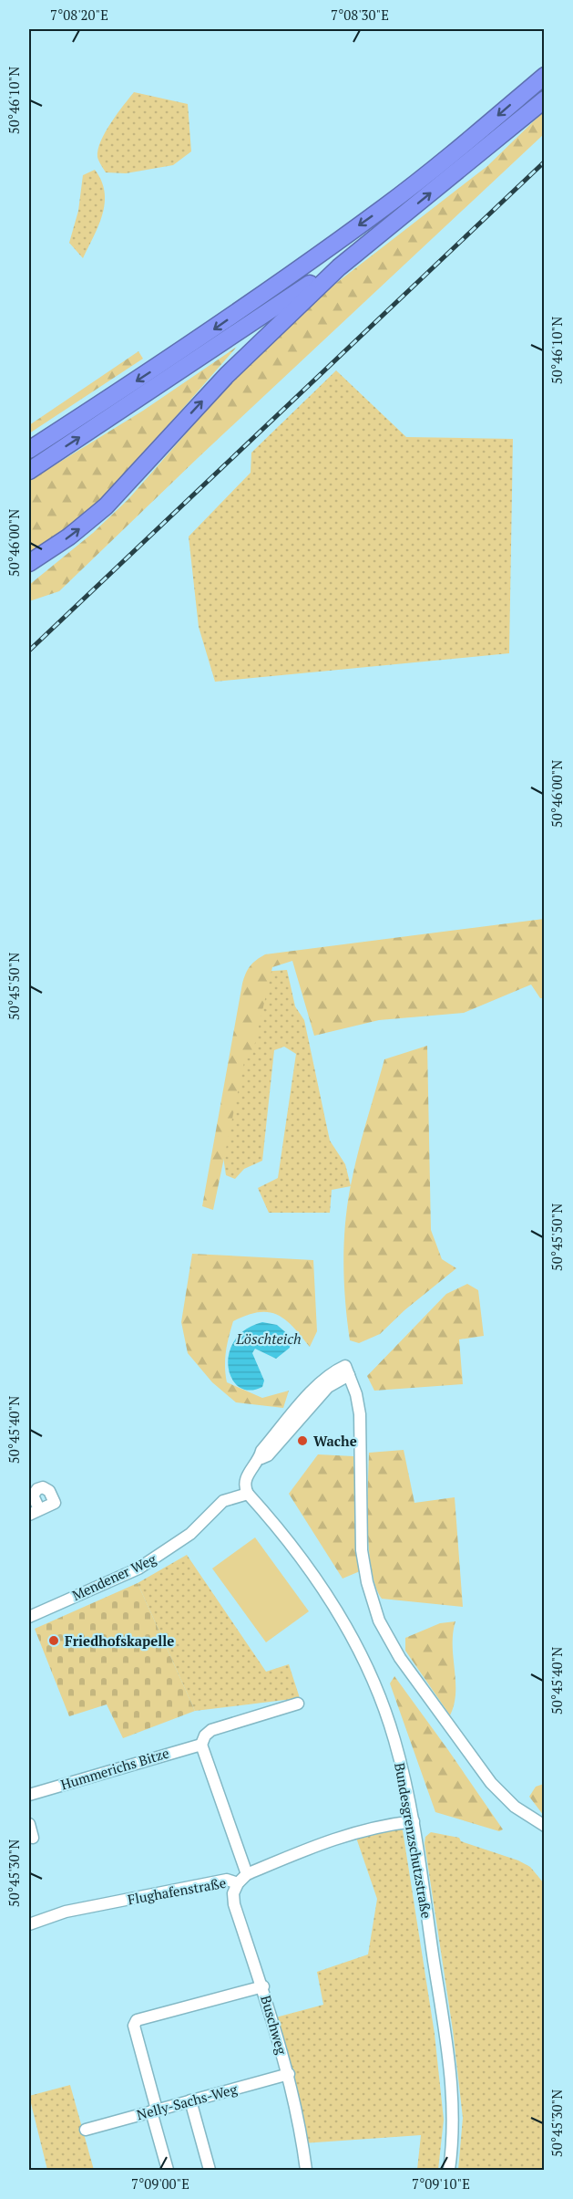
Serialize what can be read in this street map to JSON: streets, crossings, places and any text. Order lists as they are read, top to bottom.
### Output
{
  "streets": {
    "street": [
      "Mendener Weg",
      "Hummerichs Bitze",
      "Bundesgrenzschutzstraße",
      "Flughafenstraße",
      "Buschweg",
      "Nelly-Sachs-Weg"
    ]
  },
  "crossings": [
    ["Mendener Weg", "Bundesgrenzschutzstraße"],
    ["Bundesgrenzschutzstraße", "Flughafenstraße"],
    ["Flughafenstraße", "Buschweg"],
    ["Buschweg", "Nelly-Sachs-Weg"]
  ],
  "water": ["Löschteich"],
  "places": ["Wache", "Friedhofskapelle"],
  "coordinates": [
    "7°08'20\"E",
    "7°08'30\"E",
    "50°46'10\"N",
    "50°46'00\"N",
    "50°45'50\"N",
    "50°45'40\"N",
    "50°45'30\"N",
    "7°09'00\"E",
    "7°09'10\"E"
  ]
}
